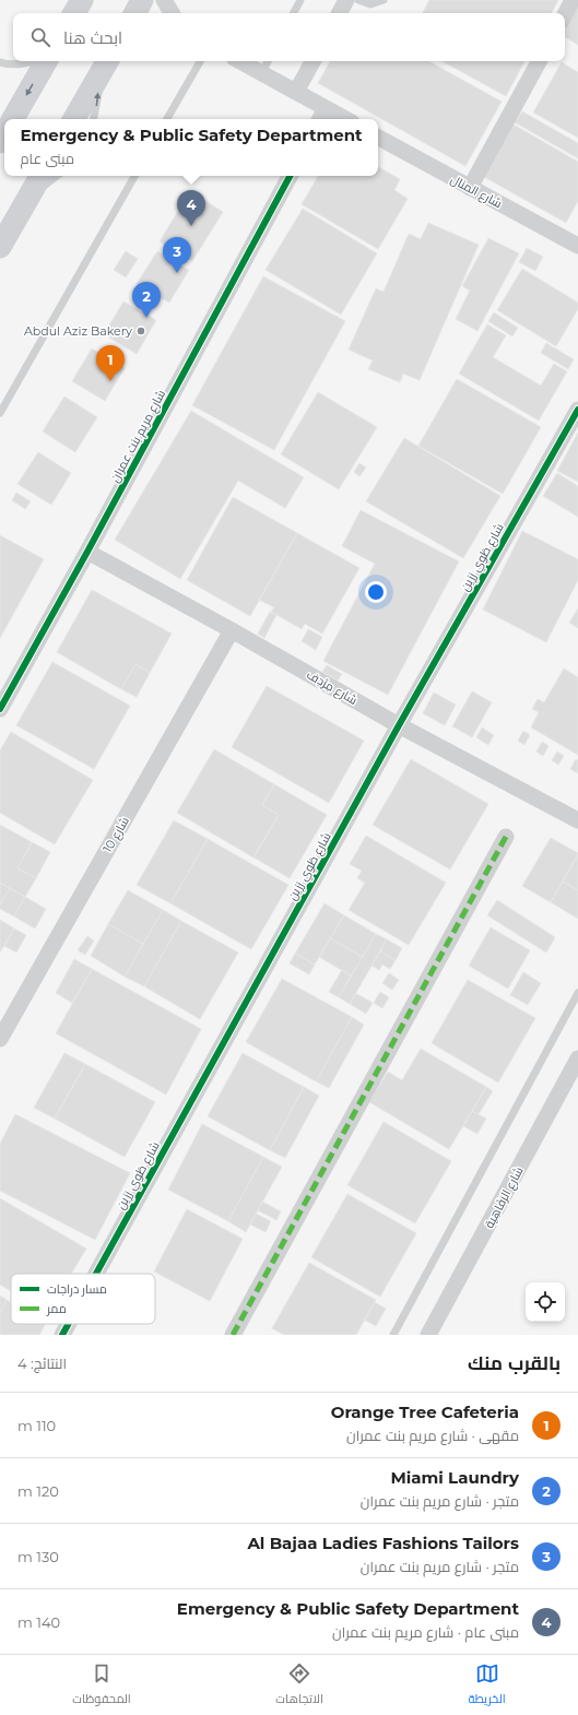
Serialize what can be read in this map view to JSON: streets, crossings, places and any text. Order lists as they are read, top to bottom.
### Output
{
  "streets": {
    "street": [
      "شارع المنال",
      "شارع مريم بنت عمران",
      "شارع طَوِي رَزِين",
      "شارع مِرْدِف",
      "شارع 10",
      "شارع الرَفَاهِية"
    ]
  },
  "crossings": [
    ["شارع مريم بنت عمران", "شارع مِرْدِف"],
    ["شارع طَوِي رَزِين", "شارع مِرْدِف"],
    ["شارع مِرْدِف", "شارع 10"]
  ],
  "places": ["Abdul Aziz Bakery"],
  "legend": ["مسار دراجات", "ممر"],
  "page": {
    "search": "ابحث هنا",
    "popup": ["Emergency & Public Safety Department", "مبنى عام"],
    "pins": [
      "4",
      "3",
      "2",
      "1"
    ],
    "heading": ["بالقرب منك", "النتائج: 4"],
    "list": [
      {
        "mark": "1",
        "name": "Orange Tree Cafeteria",
        "note": "مقهى · شارع مريم بنت عمران",
        "value": "110 m"
      },
      {
        "mark": "2",
        "name": "Miami Laundry",
        "note": "متجر · شارع مريم بنت عمران",
        "value": "120 m"
      },
      {
        "mark": "3",
        "name": "Al Bajaa Ladies Fashions Tailors",
        "note": "متجر · شارع مريم بنت عمران",
        "value": "130 m"
      },
      {
        "mark": "4",
        "name": "Emergency & Public Safety Department",
        "note": "مبنى عام · شارع مريم بنت عمران",
        "value": "140 m"
      }
    ],
    "nav": ["الخريطة", "الاتجاهات", "المحفوظات"]
  }
}
